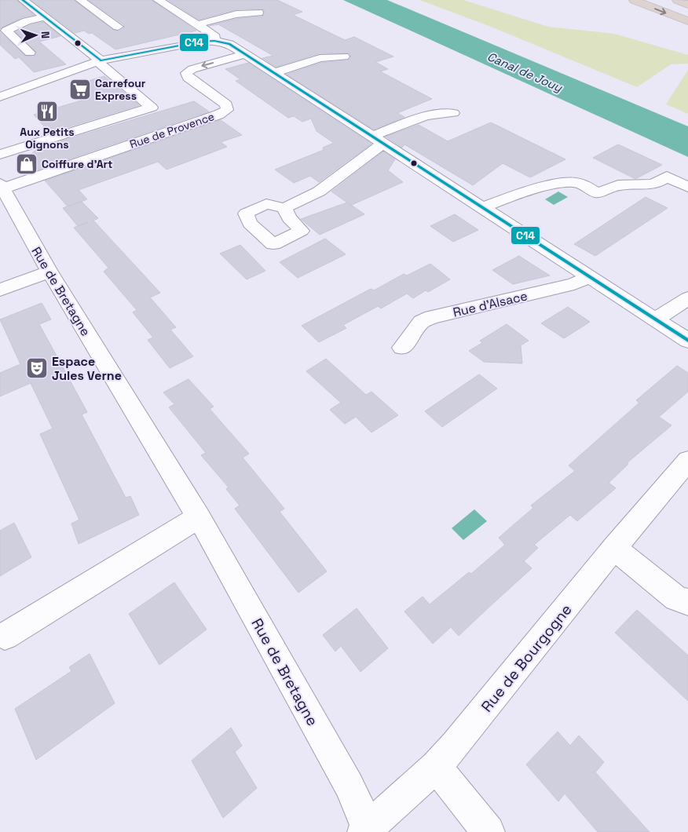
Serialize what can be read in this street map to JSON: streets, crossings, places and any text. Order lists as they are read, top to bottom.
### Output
{
  "streets": {
    "street": [
      "Rue de Provence",
      "Rue de Bretagne",
      "Rue d'Alsace",
      "Rue de Bourgogne"
    ]
  },
  "crossings": [
    ["Rue de Provence", "Rue de Bretagne"],
    ["Rue de Bretagne", "Rue de Bourgogne"]
  ],
  "water": ["Canal de Jouy"],
  "places": {
    "supermarket": ["Carrefour Express"],
    "restaurant": ["Aux Petits Oignons"],
    "shop": ["Coiffure d'Art"],
    "theatre": ["Espace Jules Verne"]
  },
  "lines": ["transit line C14"],
  "north": "right"
}
